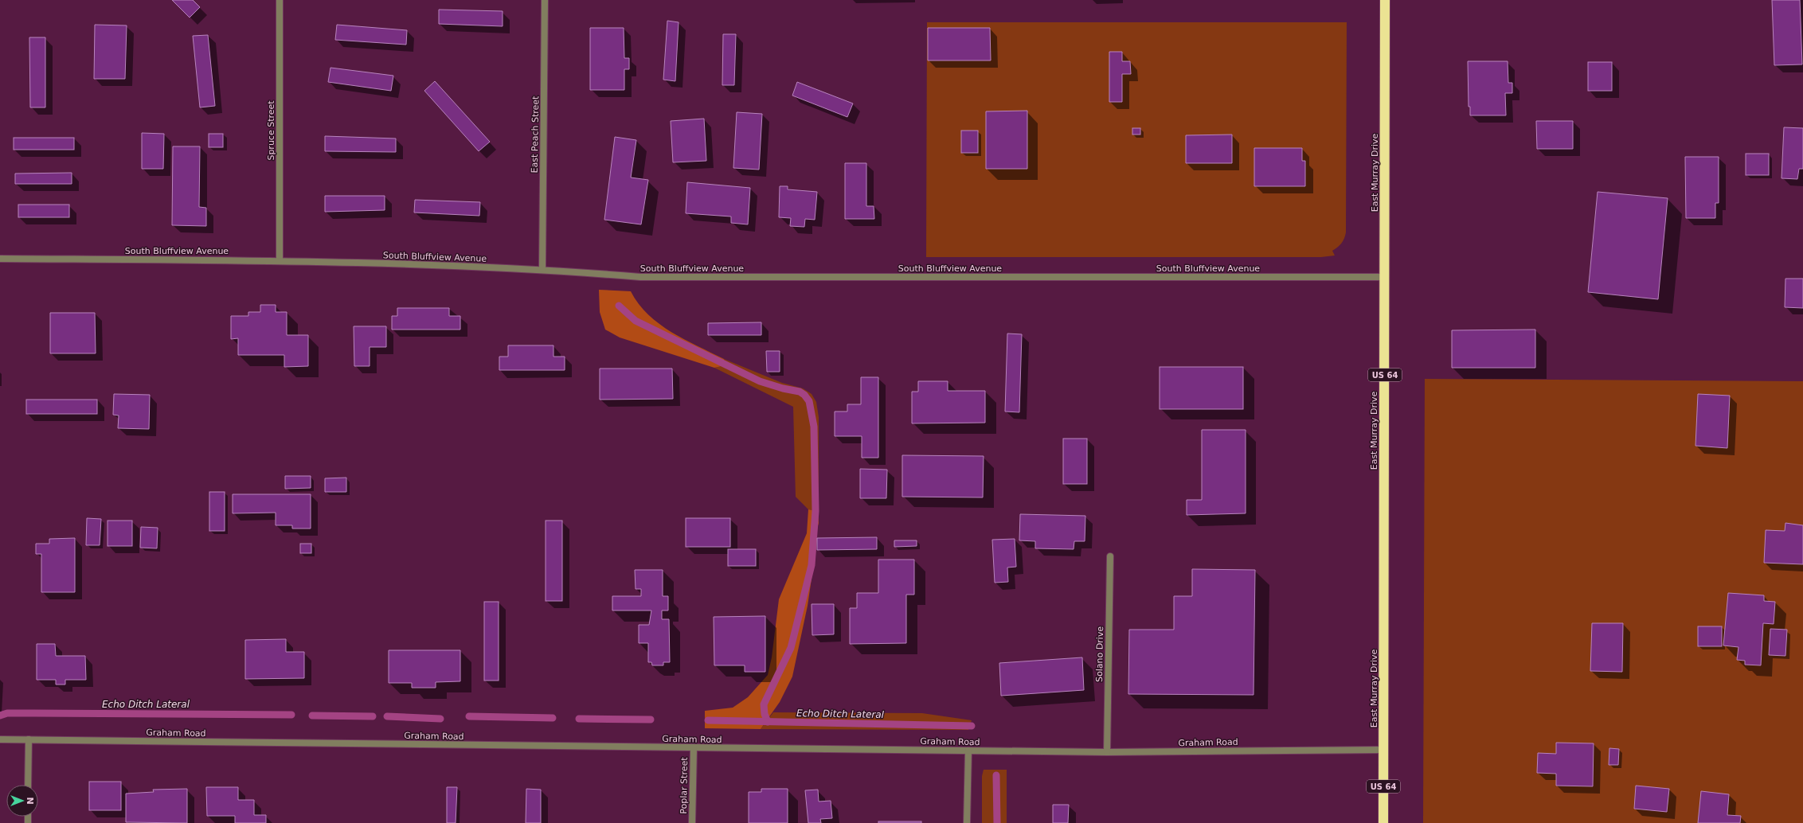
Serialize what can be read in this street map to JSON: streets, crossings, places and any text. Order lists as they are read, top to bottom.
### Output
{
  "streets": {
    "highway": ["East Murray Drive", "US 64"],
    "street": [
      "Spruce Street",
      "East Peach Street",
      "South Bluffview Avenue",
      "Solano Drive",
      "Graham Road",
      "Poplar Street"
    ]
  },
  "crossings": [
    ["Spruce Street", "South Bluffview Avenue"],
    ["East Peach Street", "South Bluffview Avenue"],
    ["East Murray Drive", "South Bluffview Avenue"],
    ["East Murray Drive", "Graham Road"],
    ["Solano Drive", "Graham Road"],
    ["Graham Road", "Poplar Street"]
  ],
  "water": ["Echo Ditch Lateral"],
  "north": "right"
}
